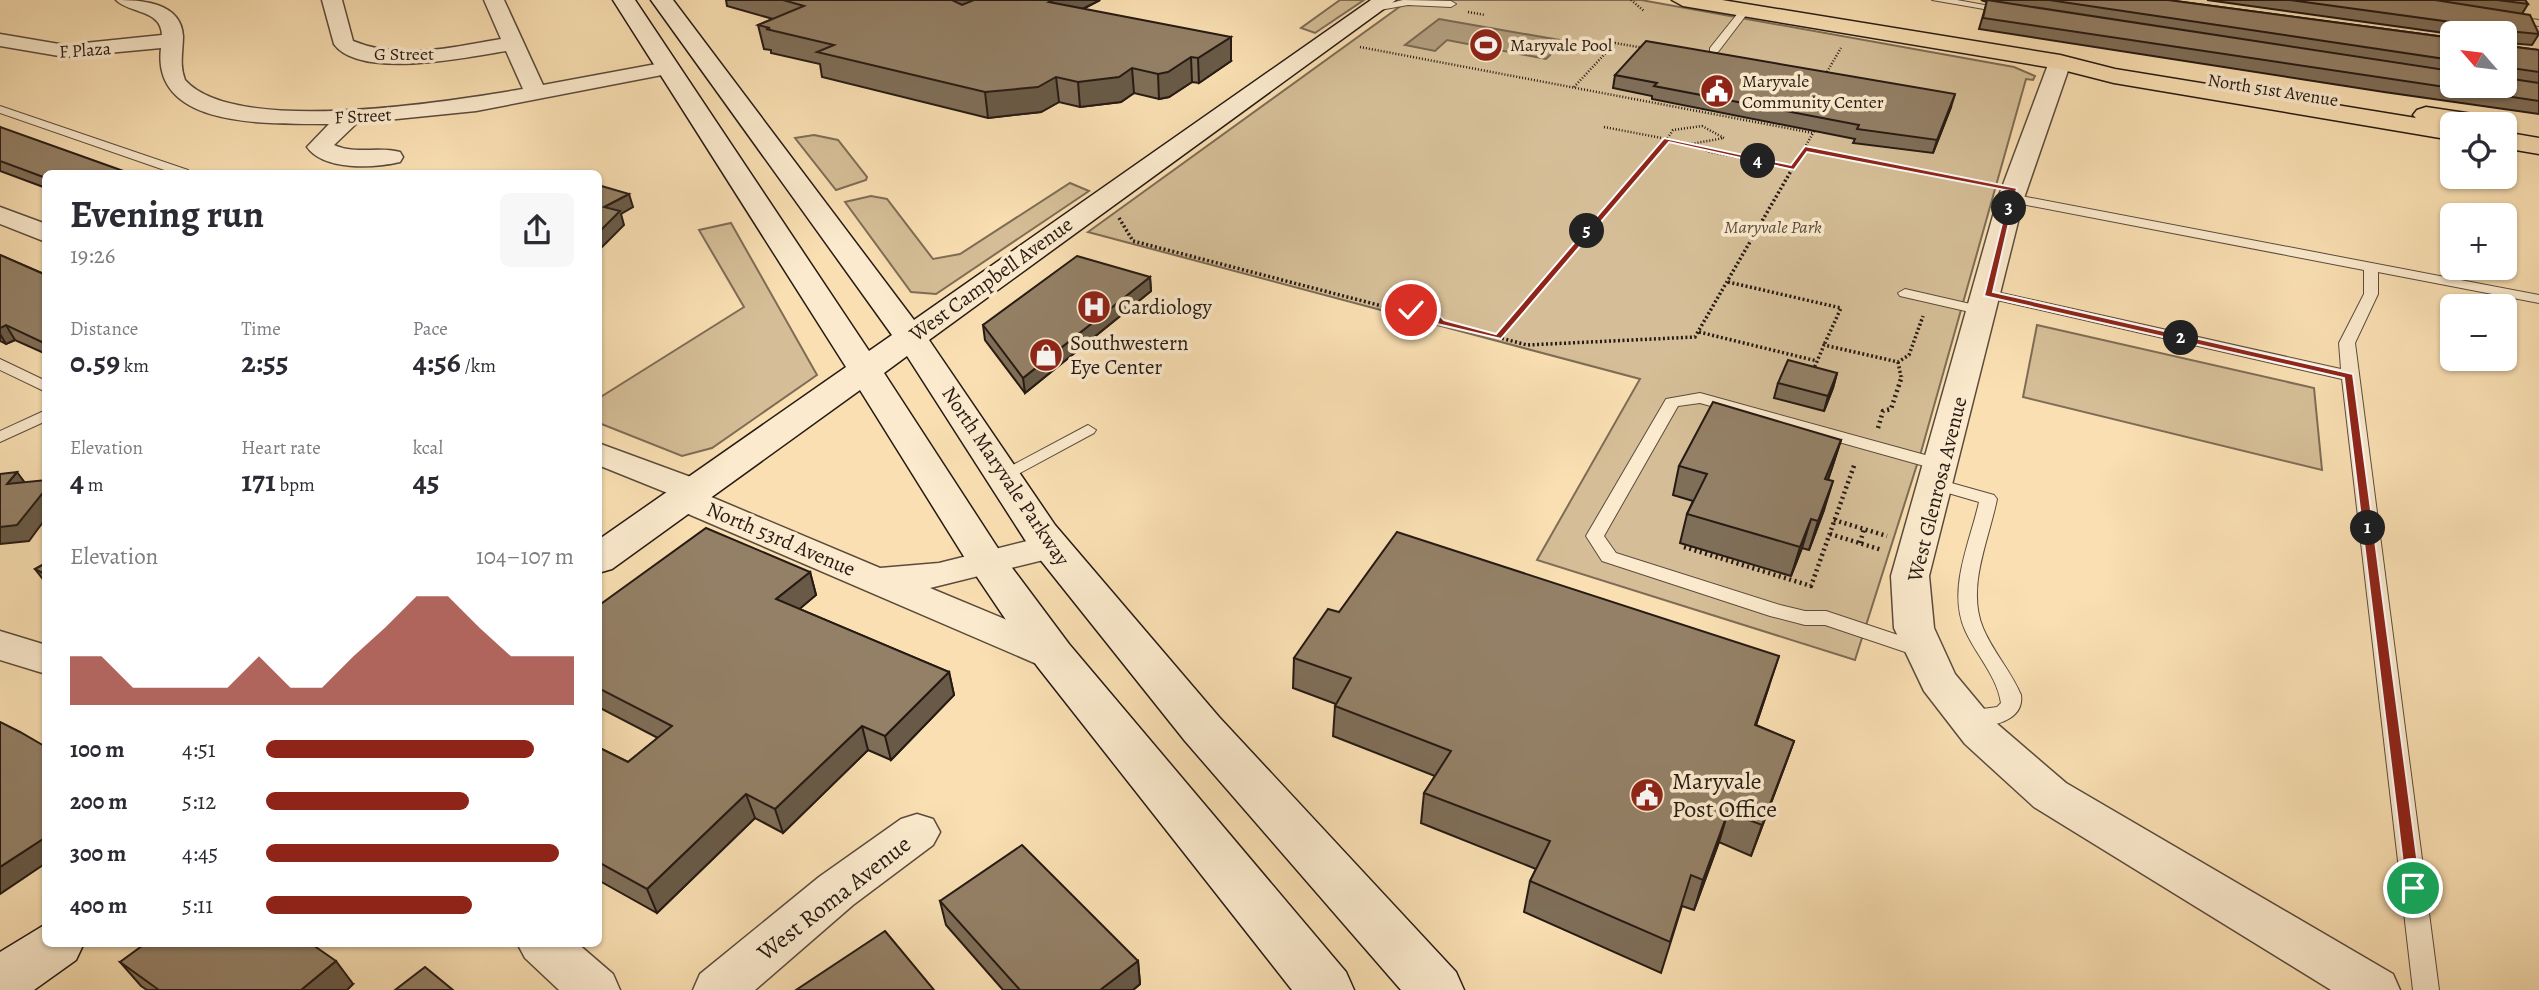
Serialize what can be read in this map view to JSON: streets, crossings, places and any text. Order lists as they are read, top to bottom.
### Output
{
  "streets": {
    "main road": ["North 51st Avenue"],
    "street": [
      "F Plaza",
      "G Street",
      "F Street",
      "West Campbell Avenue",
      "North Maryvale Parkway",
      "West Glenrosa Avenue",
      "North 53rd Avenue",
      "West Roma Avenue"
    ]
  },
  "crossings": [
    ["F Plaza", "F Street"],
    ["North 51st Avenue", "West Glenrosa Avenue"],
    ["West Campbell Avenue", "North Maryvale Parkway"],
    ["West Campbell Avenue", "North 53rd Avenue"],
    ["North Maryvale Parkway", "North 53rd Avenue"]
  ],
  "parks": ["Maryvale Park"],
  "places": {
    "sports": ["Maryvale Pool"],
    "public building": ["Maryvale Community Center", "Maryvale Post Office"],
    "hospital": ["Cardiology"],
    "shop": ["Southwestern Eye Center"]
  },
  "north": "top left",
  "page": {
    "map_buttons": ["+", "−"],
    "pins": [
      "4",
      "3",
      "5",
      "2",
      "1"
    ],
    "heading": ["Evening run", "19:26"],
    "stats": [
      ["Distance", "0.59 km"],
      ["Time", "2:55"],
      ["Pace", "4:56 /km"],
      ["Elevation", "4 m"],
      ["Heart rate", "171 bpm"],
      ["kcal", "45"]
    ],
    "chart": ["Elevation", "104–107 m"],
    "list": [
      {
        "name": "100 m",
        "note": "4:51"
      },
      {
        "name": "200 m",
        "note": "5:12"
      },
      {
        "name": "300 m",
        "note": "4:45"
      },
      {
        "name": "400 m",
        "note": "5:11"
      }
    ]
  }
}
